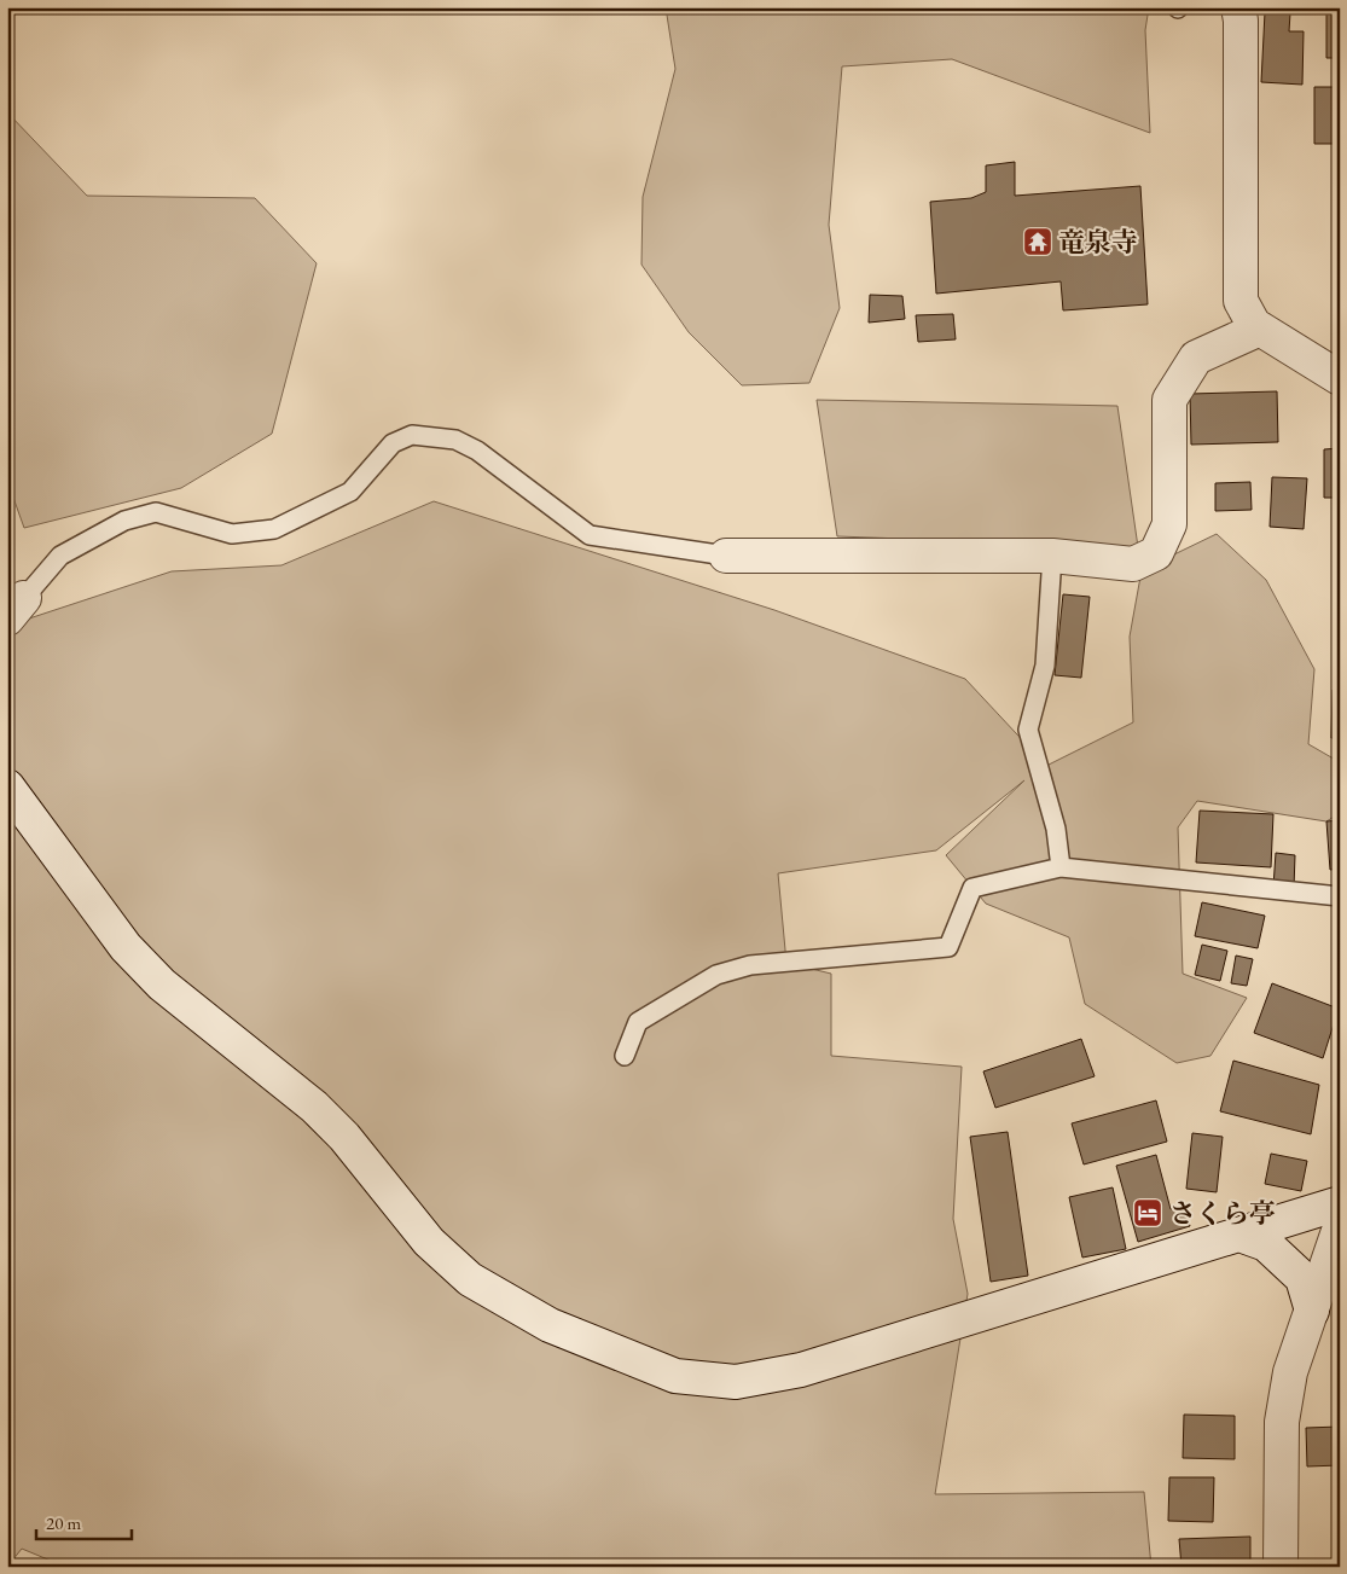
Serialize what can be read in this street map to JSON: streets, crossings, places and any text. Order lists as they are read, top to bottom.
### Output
{
  "places": {
    "temple": ["竜泉寺"],
    "hotel": ["さくら亭"]
  },
  "scale_bar": "20 m"
}
